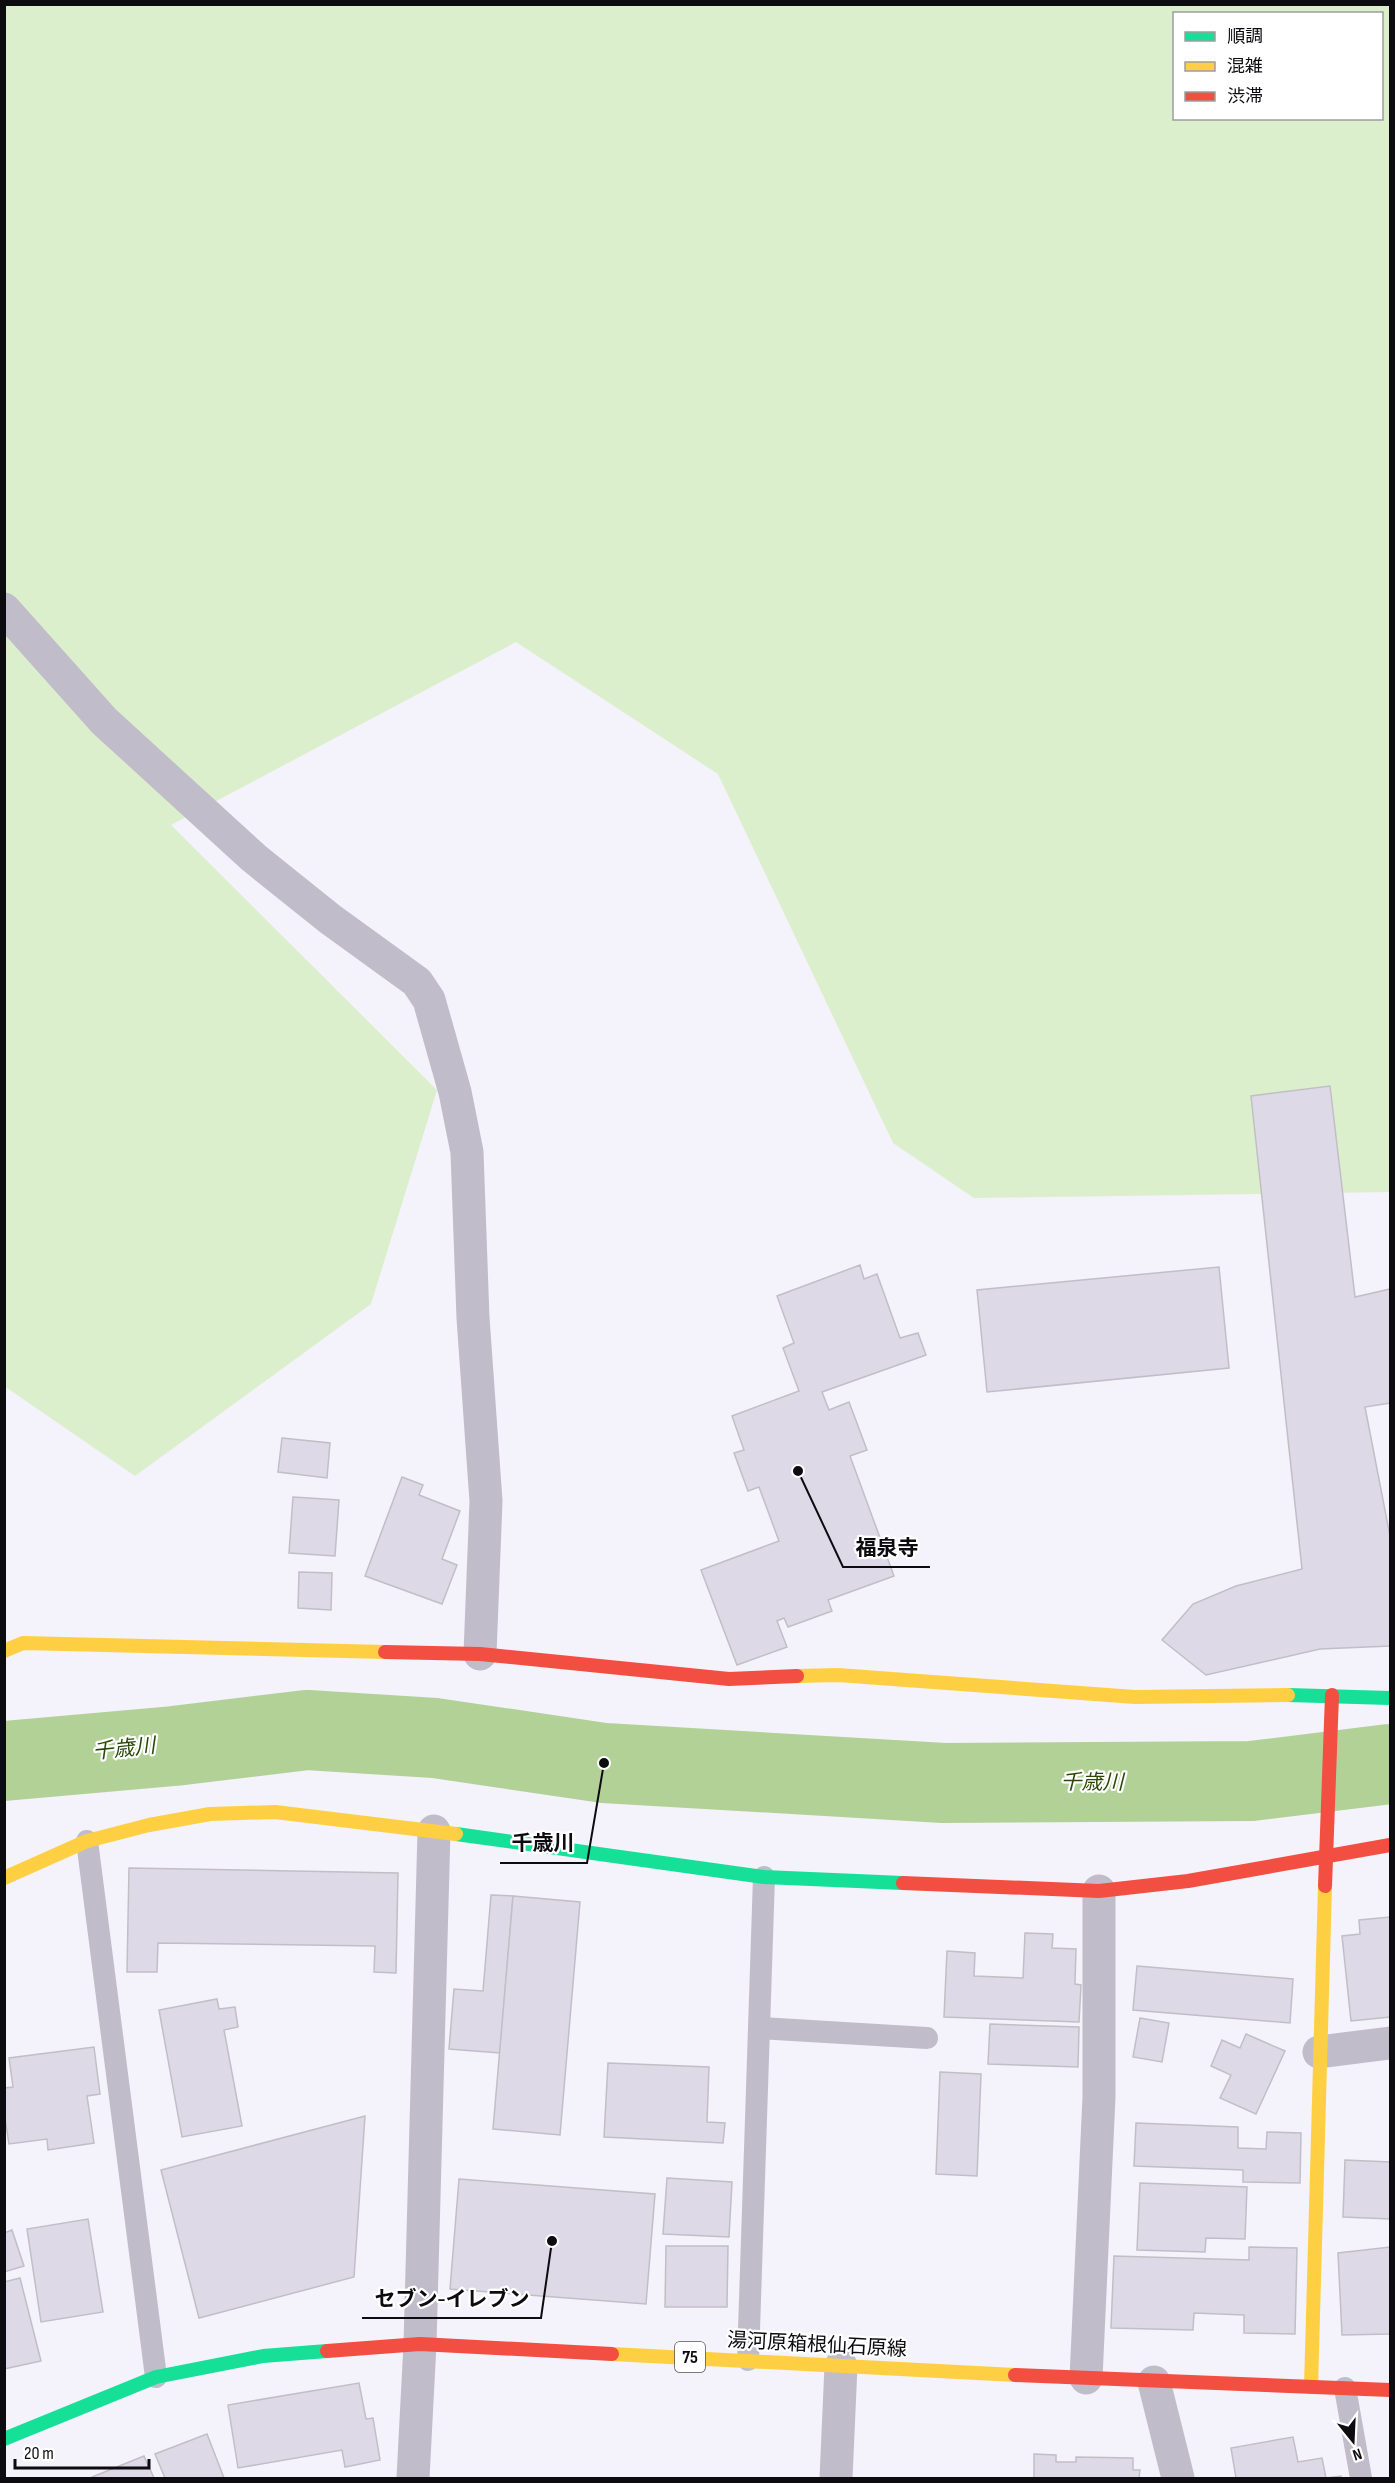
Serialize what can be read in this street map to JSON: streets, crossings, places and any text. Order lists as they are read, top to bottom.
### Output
{
  "streets": {
    "street": ["湯河原箱根仙石原線", "75"]
  },
  "water": ["千歳川"],
  "places": ["福泉寺", "千歳川", "セブン-イレブン"],
  "legend": ["順調", "混雑", "渋滞"],
  "scale_bar": "20 m",
  "north": "bottom"
}
